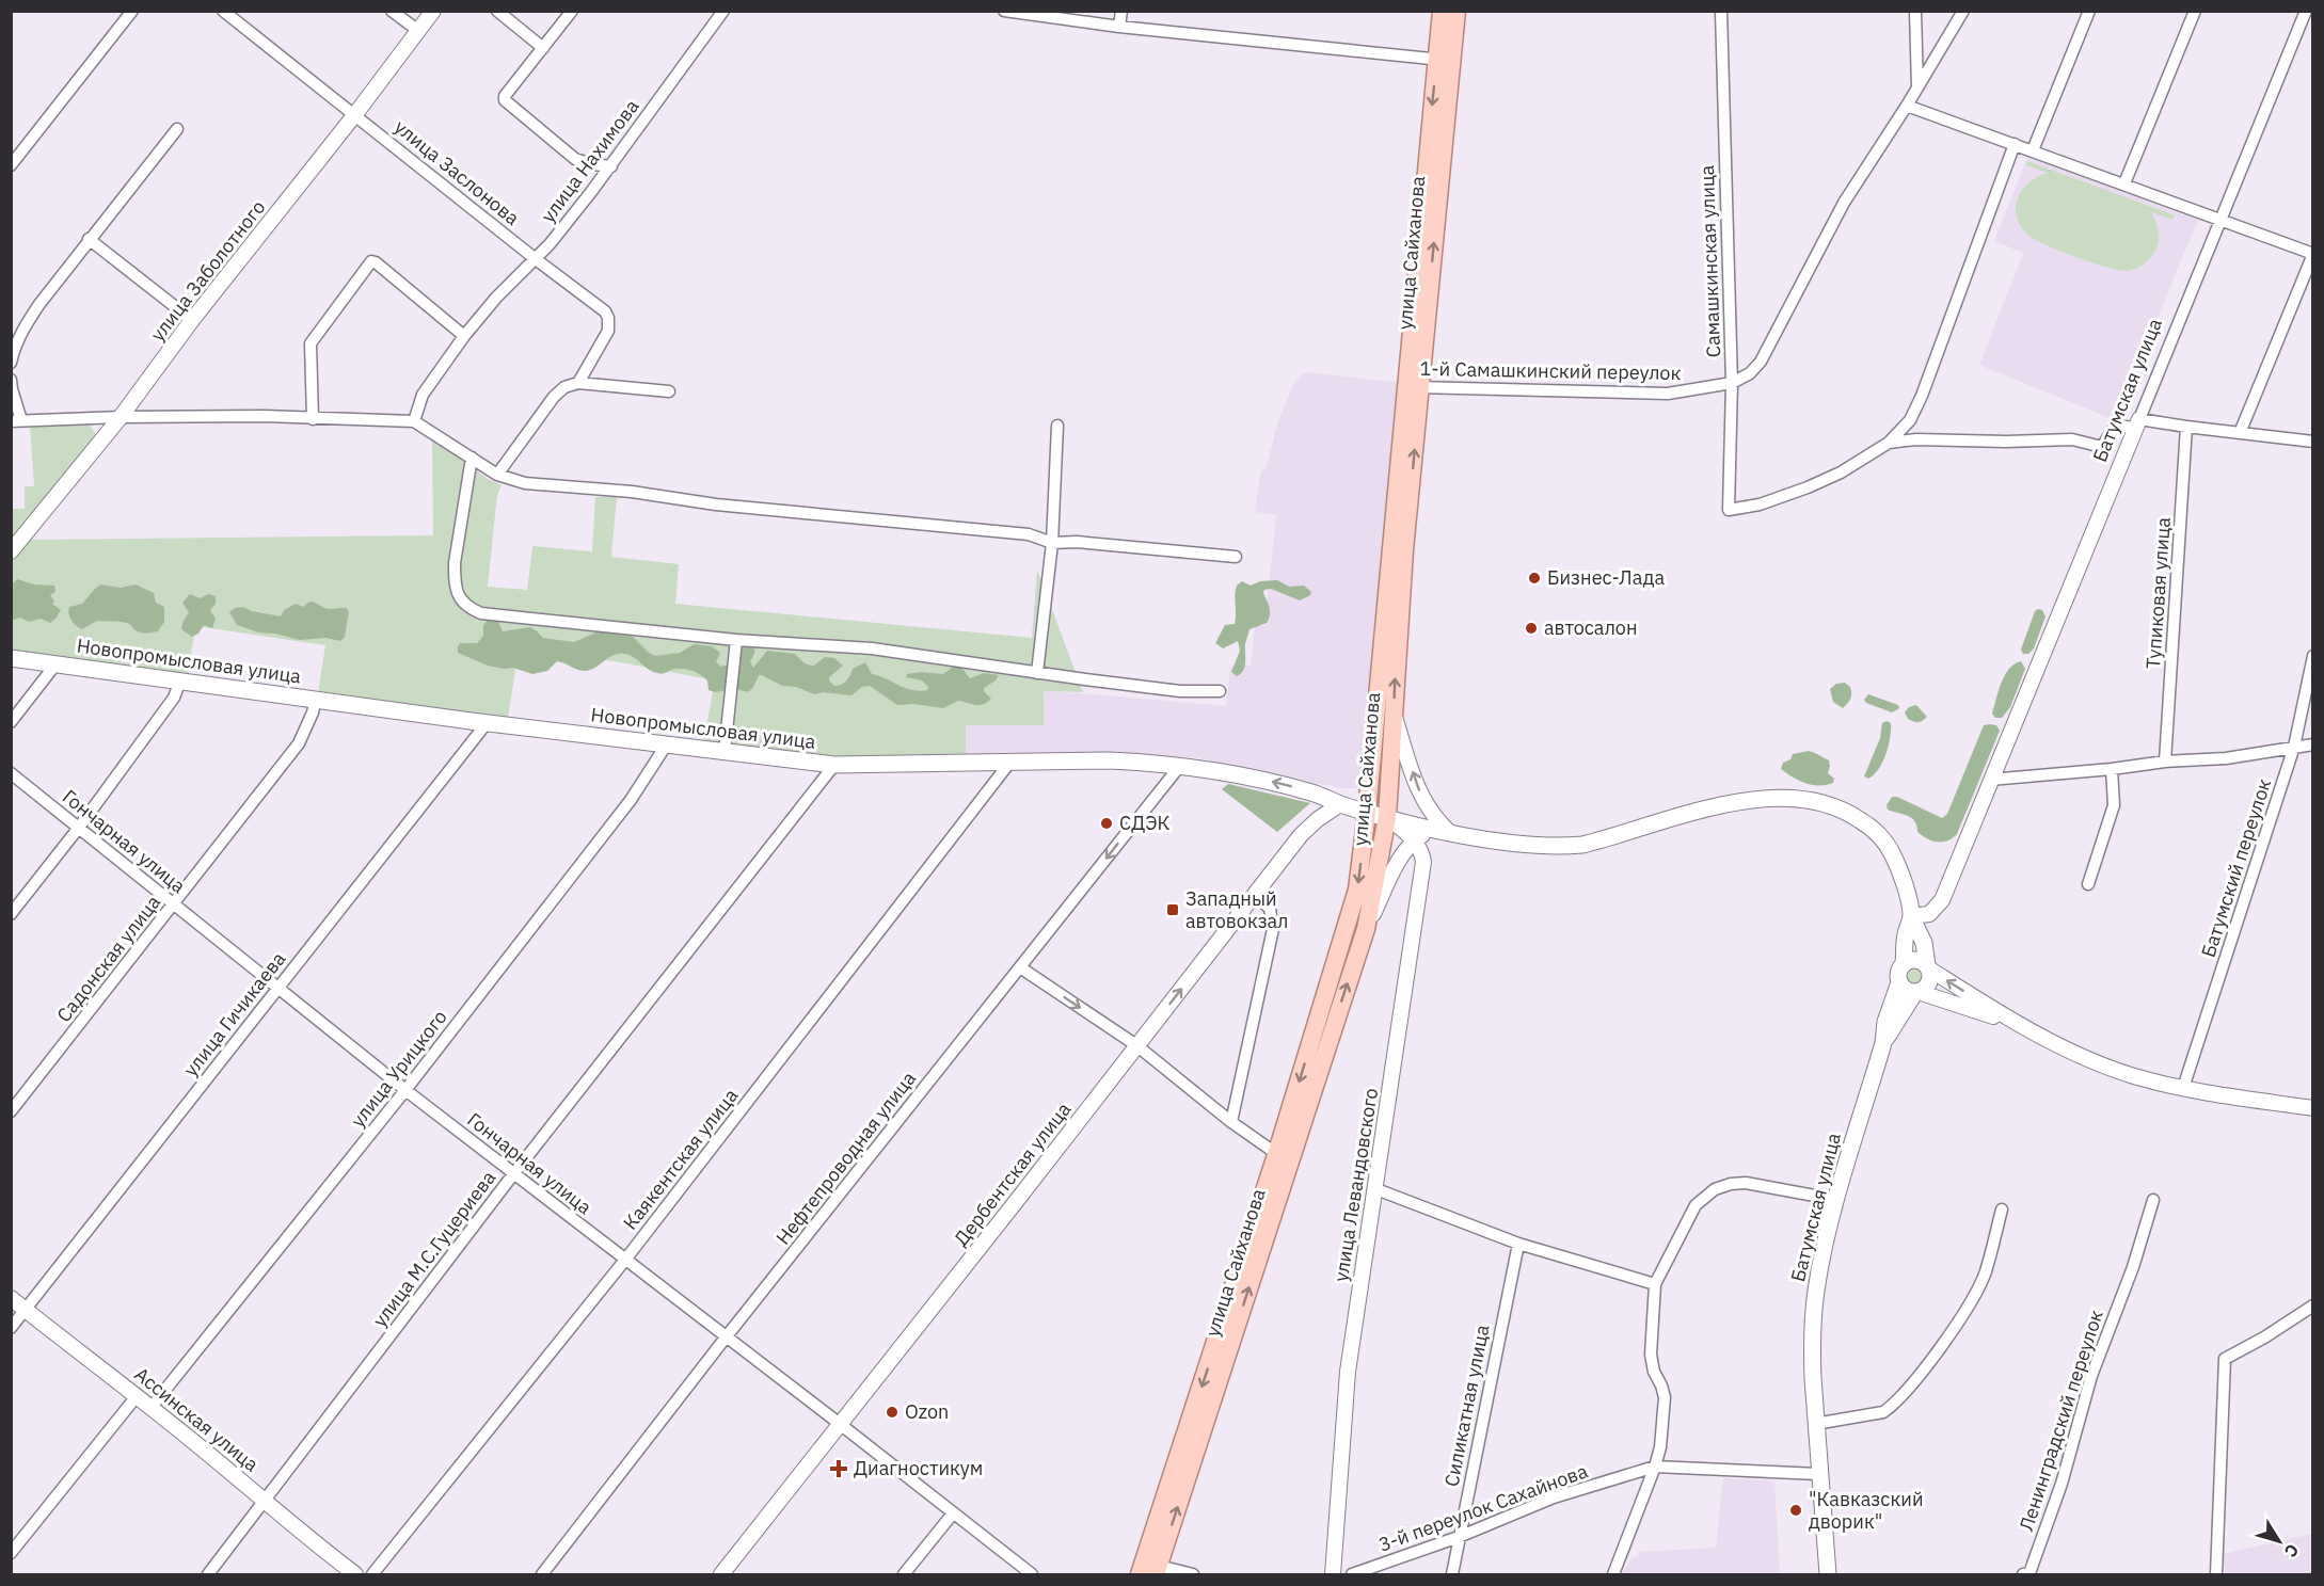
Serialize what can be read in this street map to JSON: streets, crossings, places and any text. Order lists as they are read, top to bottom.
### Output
{
  "streets": {
    "main road": ["улица Сайханова", "Батумская улица", "Новопромысловая улица"],
    "street": [
      "улица Нахимова",
      "улица Заслонова",
      "Самашкинская улица",
      "улица Заболотного",
      "1-й Самашкинский переулок",
      "Тупиковая улица",
      "Гончарная улица",
      "Батумский переулок",
      "Садонская улица",
      "улица Гичикаева",
      "улица Урицкого",
      "Нефтепроводная улица",
      "Каякентская улица",
      "Дербентская улица",
      "улица Левандовского",
      "улица М.С.Гуцериева",
      "Силикатная улица",
      "Ассинская улица",
      "Ленинградский переулок",
      "3-й переулок Сахайнова"
    ]
  },
  "crossings": [
    ["улица Нахимова", "улица Заслонова"],
    ["улица Заслонова", "улица Заболотного"],
    ["улица Сайханова", "1-й Самашкинский переулок"],
    ["улица Сайханова", "Новопромысловая улица"],
    ["Самашкинская улица", "1-й Самашкинский переулок"],
    ["Батумская улица", "Новопромысловая улица"],
    ["Батумская улица", "3-й переулок Сахайнова"],
    ["Новопромысловая улица", "Садонская улица"],
    ["Новопромысловая улица", "улица Гичикаева"],
    ["Новопромысловая улица", "улица Урицкого"],
    ["Новопромысловая улица", "Нефтепроводная улица"],
    ["Новопромысловая улица", "Каякентская улица"],
    ["Новопромысловая улица", "Дербентская улица"],
    ["Новопромысловая улица", "улица М.С.Гуцериева"],
    ["Гончарная улица", "Садонская улица"],
    ["Гончарная улица", "улица Гичикаева"],
    ["Гончарная улица", "улица Урицкого"],
    ["Гончарная улица", "Нефтепроводная улица"],
    ["Гончарная улица", "Каякентская улица"],
    ["Гончарная улица", "Дербентская улица"],
    ["Гончарная улица", "улица М.С.Гуцериева"],
    ["улица Гичикаева", "Ассинская улица"],
    ["улица Урицкого", "Ассинская улица"],
    ["улица М.С.Гуцериева", "Ассинская улица"],
    ["Силикатная улица", "3-й переулок Сахайнова"]
  ],
  "places": {
    "other": [
      "Бизнес-Лада",
      "автосалон",
      "СДЭК",
      "Ozon",
      "\"Кавказский дворик\""
    ],
    "transit": ["Западный автовокзал"],
    "health": ["Диагностикум"]
  },
  "north": "bottom right"
}
